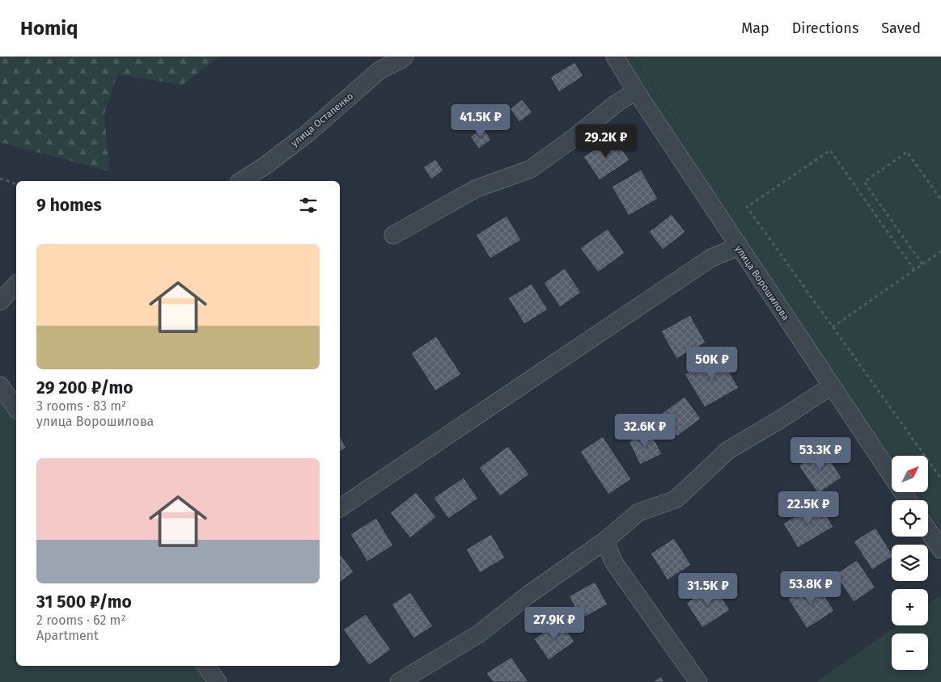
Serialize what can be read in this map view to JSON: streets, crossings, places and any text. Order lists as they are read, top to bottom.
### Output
{
  "streets": {
    "street": ["улица Остапенко", "улица Ворошилова"]
  },
  "north": "top right",
  "page": {
    "header": "Homiq",
    "nav": ["Map", "Directions", "Saved"],
    "price": [
      "41.5K ₽",
      "29.2K ₽",
      "50K ₽",
      "32.6K ₽",
      "53.3K ₽",
      "22.5K ₽",
      "53.8K ₽",
      "31.5K ₽",
      "27.9K ₽"
    ],
    "heading": "9 homes",
    "list": [
      {
        "name": "29 200 ₽/mo",
        "note": "3 rooms · 83 m² · улица Ворошилова"
      },
      {
        "name": "31 500 ₽/mo",
        "note": "2 rooms · 62 m² · Apartment"
      }
    ],
    "map_buttons": ["+", "−"]
  }
}
